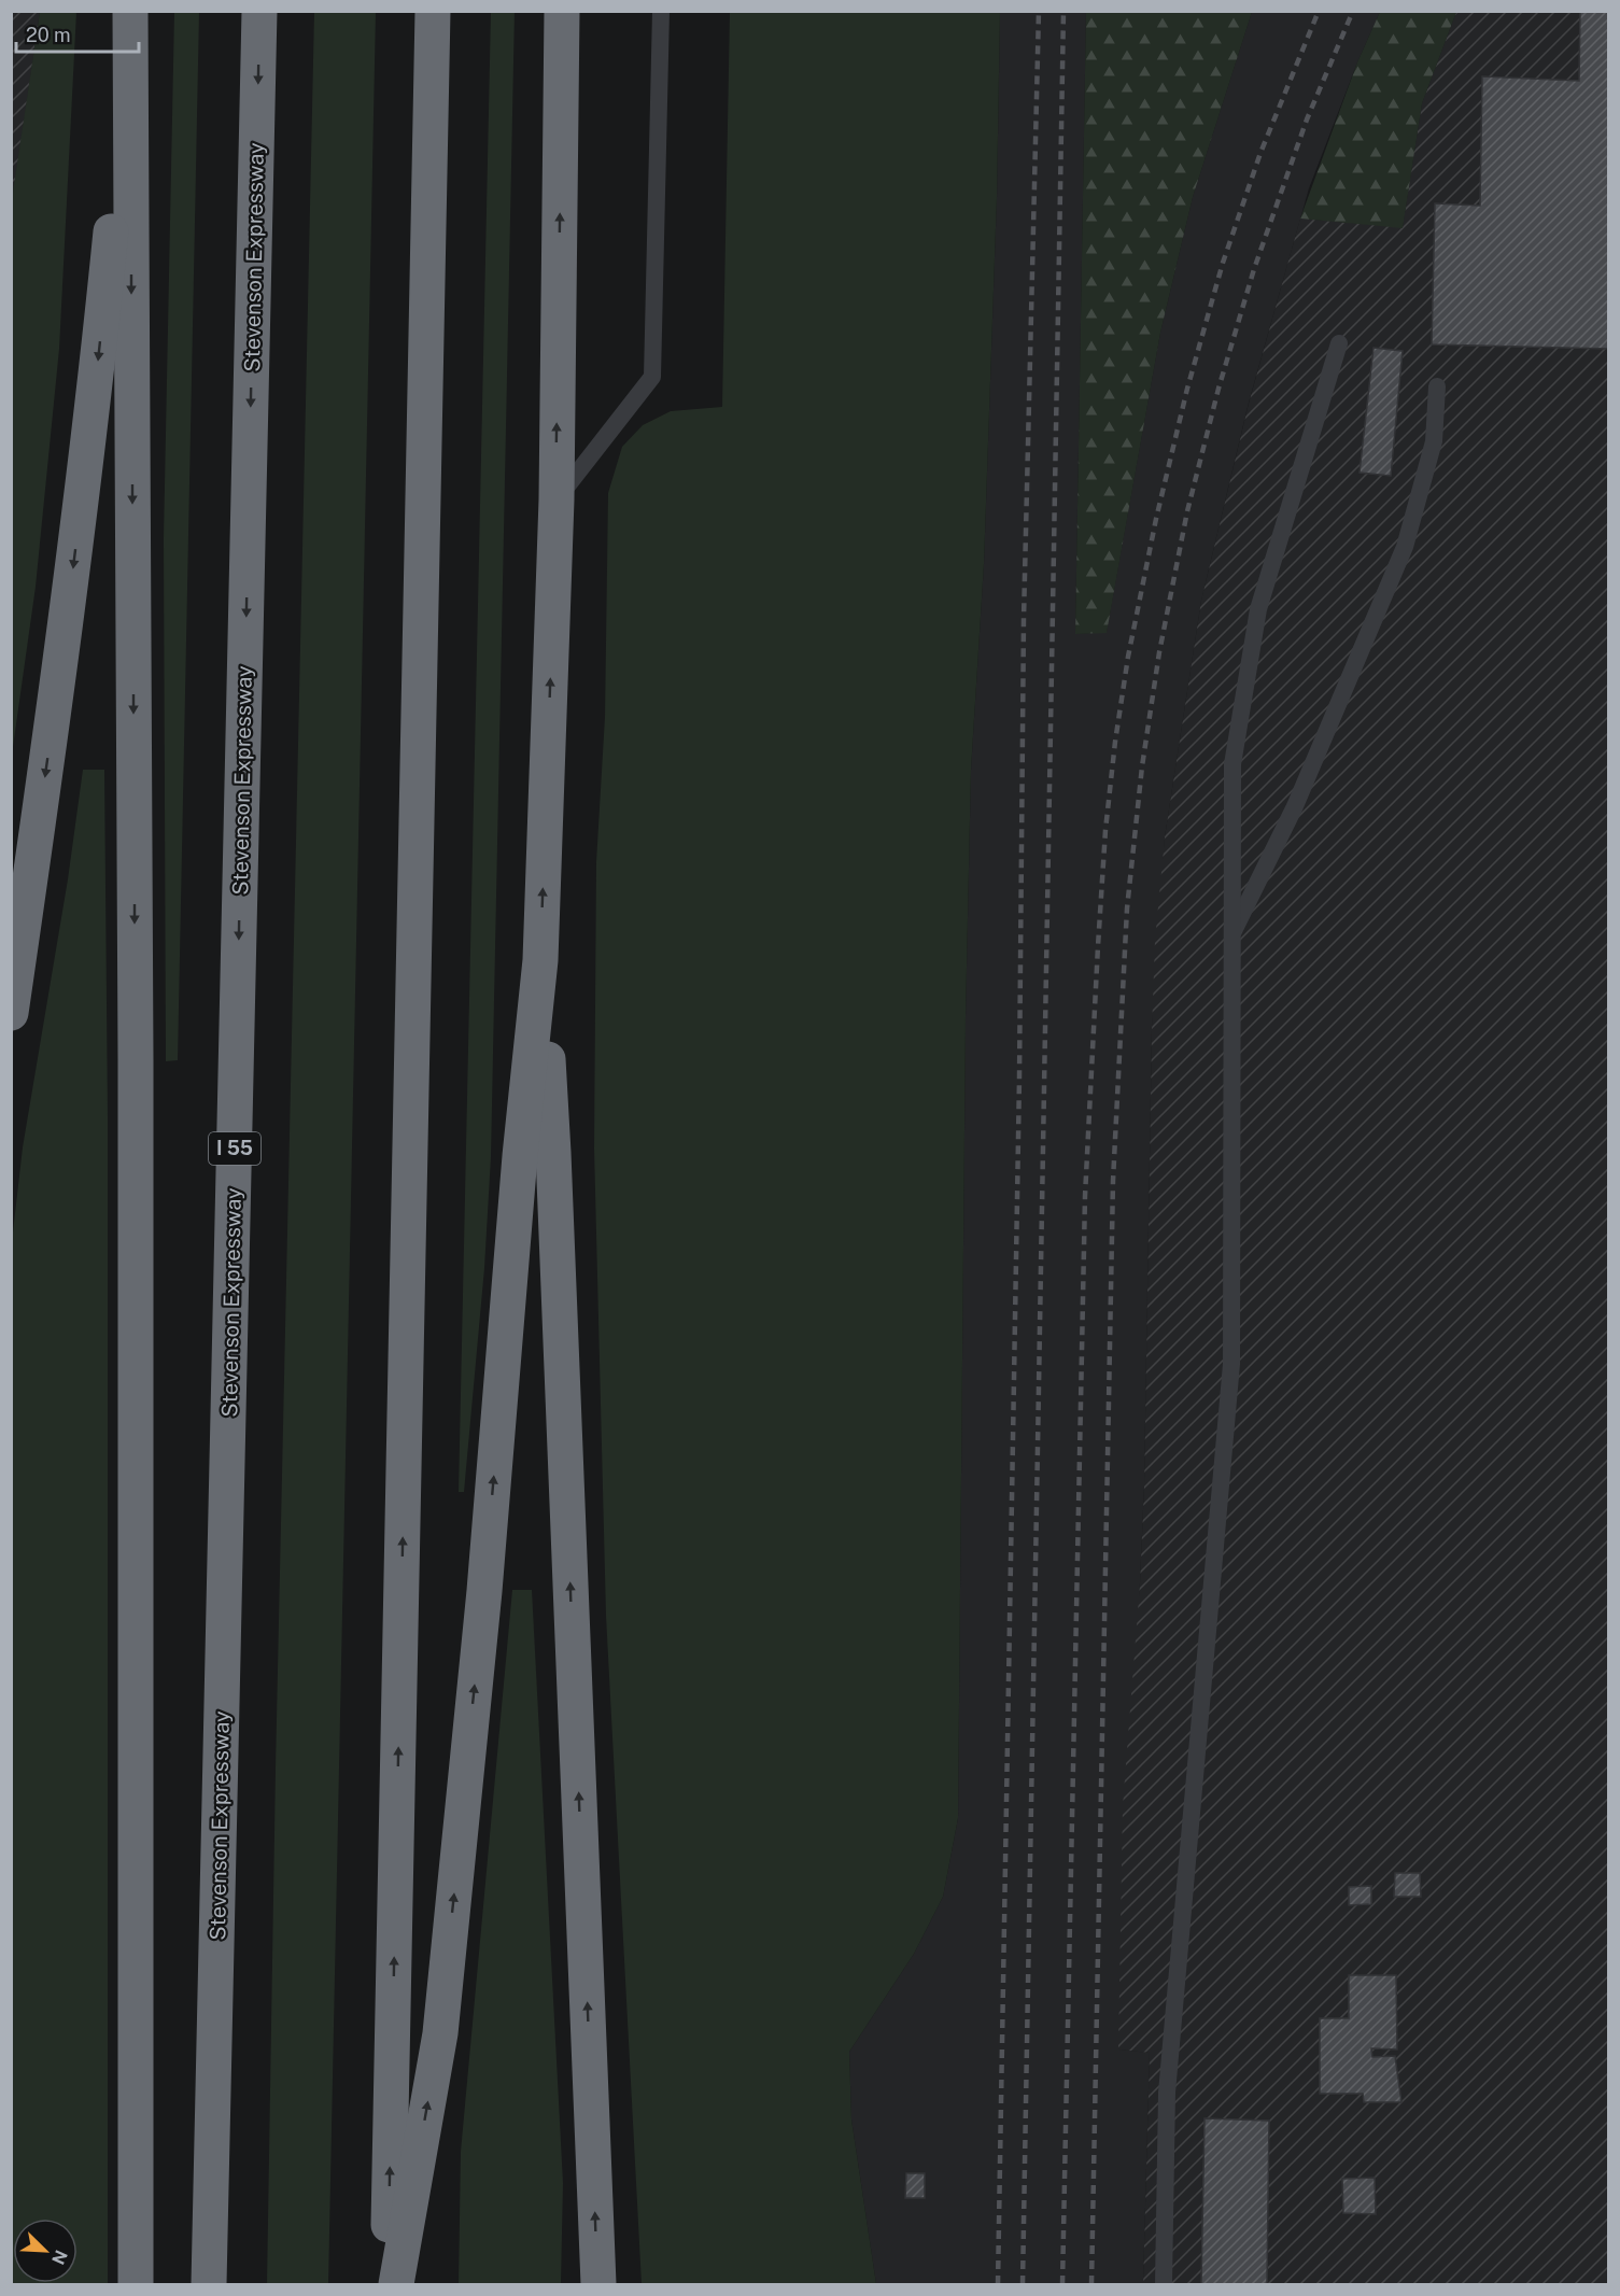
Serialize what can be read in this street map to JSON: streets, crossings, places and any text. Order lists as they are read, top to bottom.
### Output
{
  "streets": {
    "highway": ["Stevenson Expressway", "I 55"]
  },
  "scale_bar": "20 m",
  "north": "bottom right"
}
